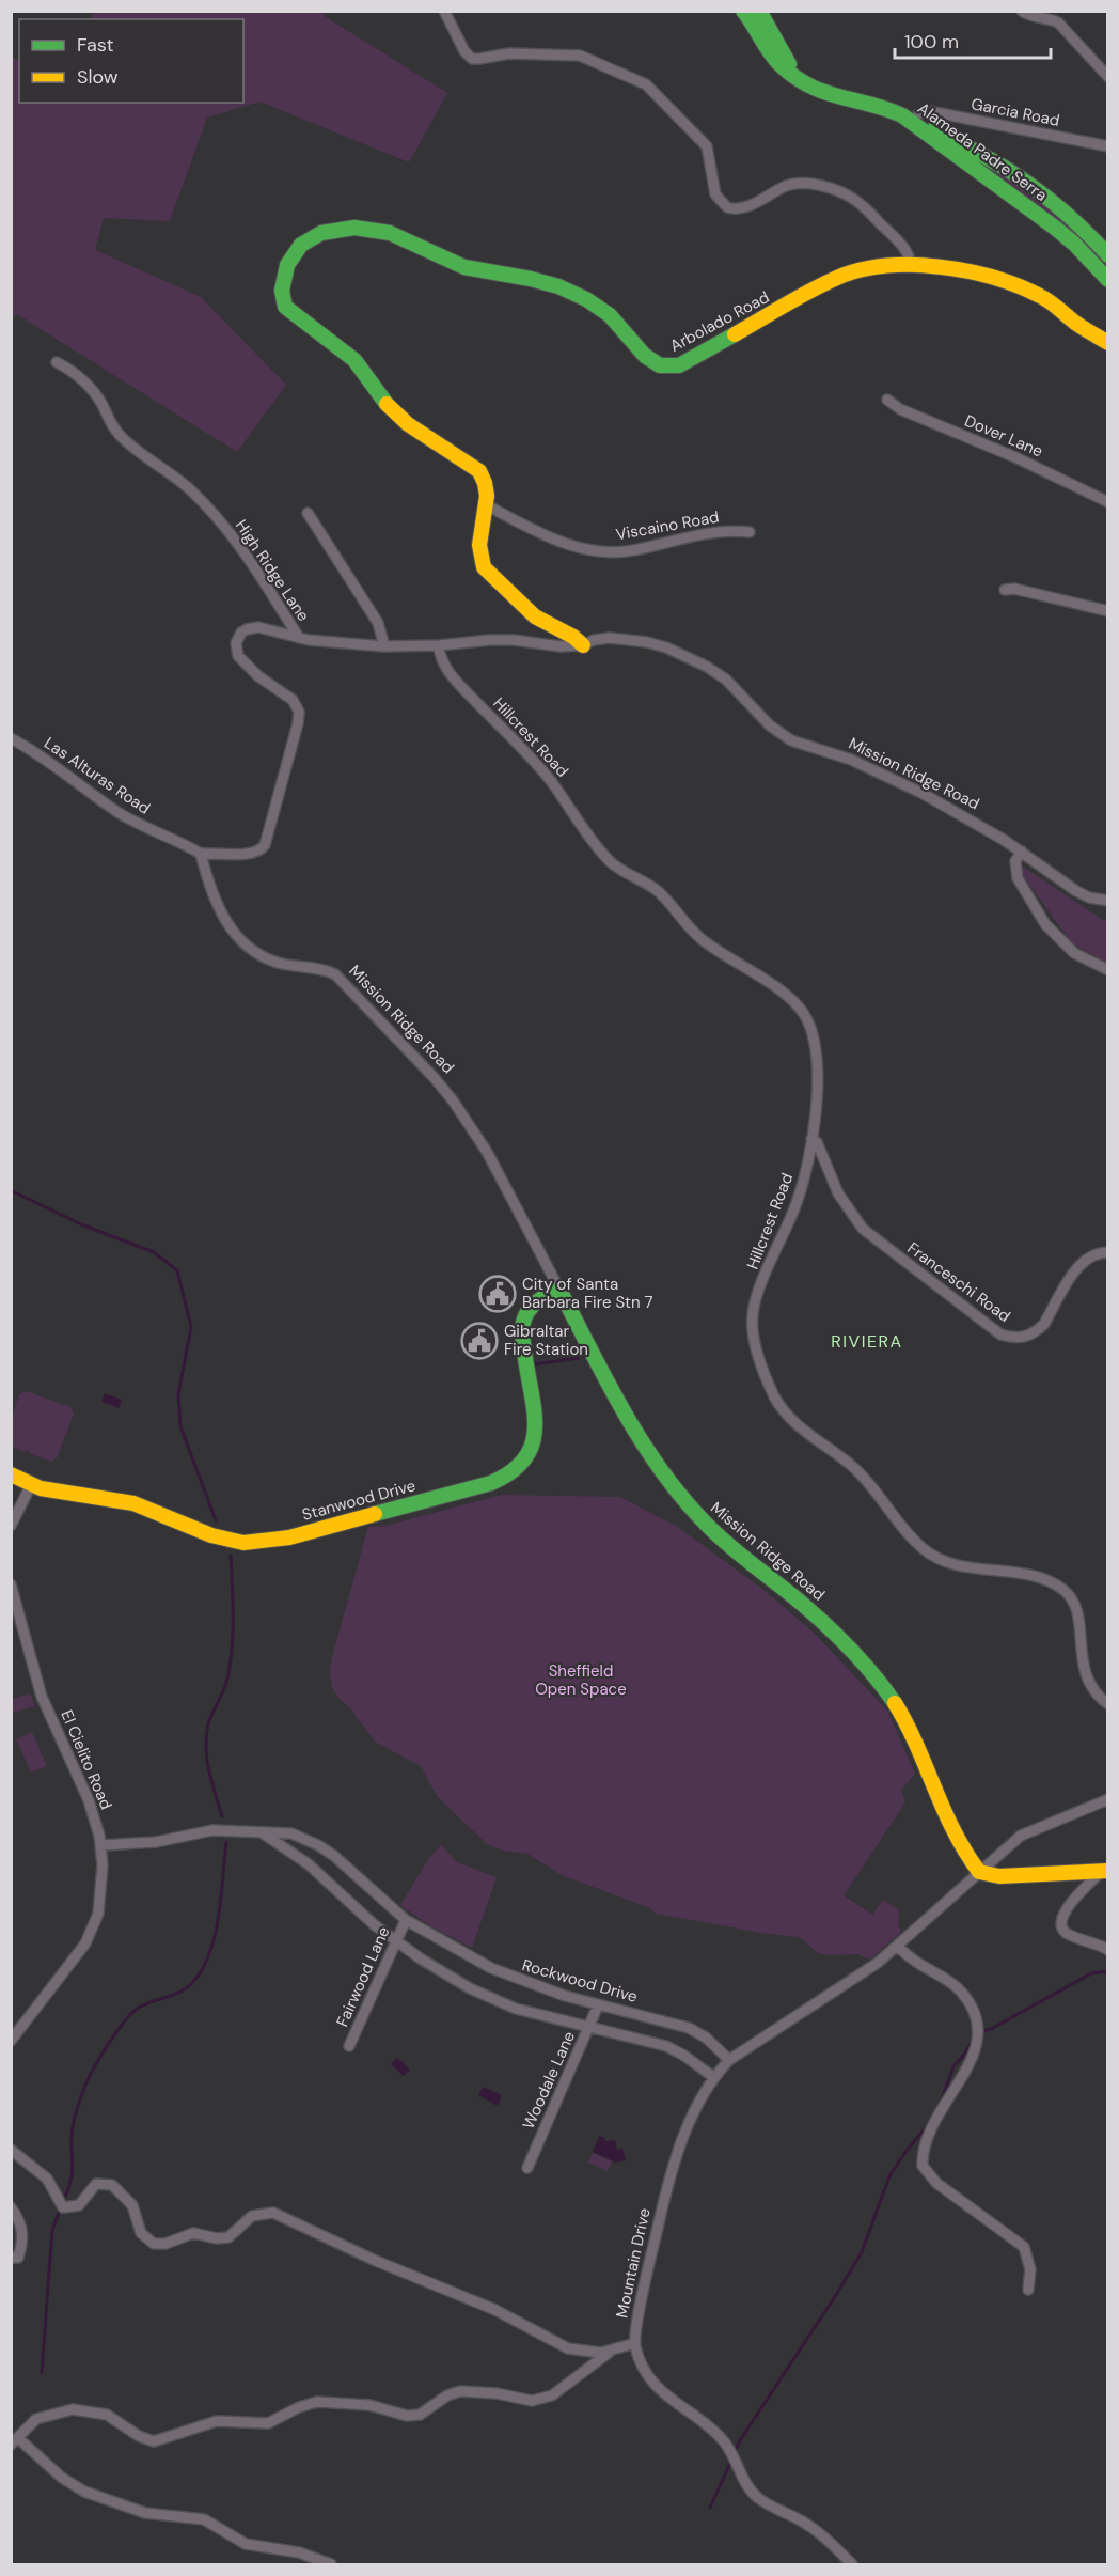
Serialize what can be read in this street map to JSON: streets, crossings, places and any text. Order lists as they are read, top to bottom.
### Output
{
  "streets": {
    "street": [
      "Garcia Road",
      "Alameda Padre Serra",
      "Arbolado Road",
      "Dover Lane",
      "Viscaino Road",
      "High Ridge Lane",
      "Hillcrest Road",
      "Mission Ridge Road",
      "Las Alturas Road",
      "Franceschi Road",
      "Stanwood Drive",
      "El Cielito Road",
      "Fairwood Lane",
      "Rockwood Drive",
      "Woodale Lane",
      "Mountain Drive"
    ]
  },
  "crossings": [
    ["Garcia Road", "Alameda Padre Serra"],
    ["Arbolado Road", "Viscaino Road"],
    ["Arbolado Road", "Mission Ridge Road"],
    ["High Ridge Lane", "Mission Ridge Road"],
    ["Hillcrest Road", "Mission Ridge Road"],
    ["Hillcrest Road", "Franceschi Road"],
    ["Mission Ridge Road", "Las Alturas Road"],
    ["Mission Ridge Road", "Stanwood Drive"],
    ["Mission Ridge Road", "Mountain Drive"],
    ["El Cielito Road", "Rockwood Drive"],
    ["Fairwood Lane", "Rockwood Drive"],
    ["Rockwood Drive", "Woodale Lane"],
    ["Rockwood Drive", "Mountain Drive"]
  ],
  "districts": ["RIVIERA"],
  "parks": ["Sheffield Open Space"],
  "places": {
    "public building": ["City of Santa Barbara Fire Stn 7", "Gibraltar Fire Station"]
  },
  "legend": ["Fast", "Slow"],
  "scale_bar": "100 m"
}
